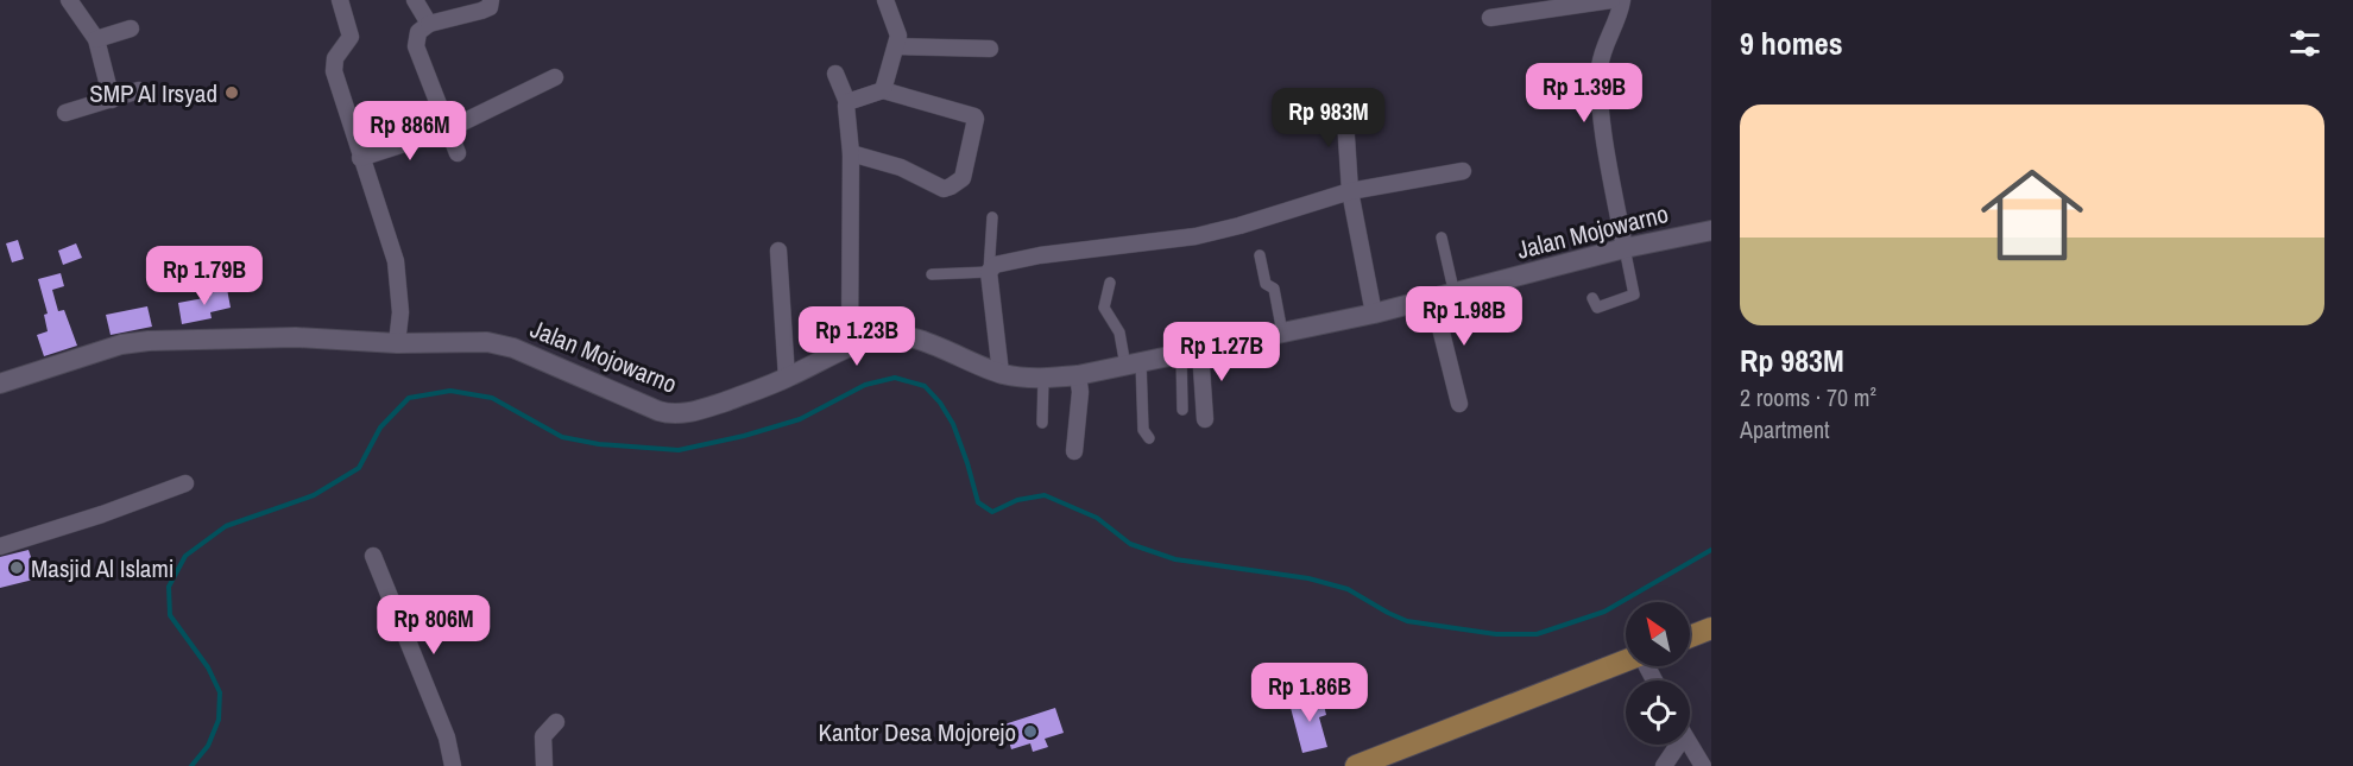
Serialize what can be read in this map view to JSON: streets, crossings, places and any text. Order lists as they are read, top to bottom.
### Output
{
  "streets": {
    "street": ["Jalan Mojowarno"]
  },
  "places": ["SMP Al Irsyad", "Masjid Al Islami", "Kantor Desa Mojorejo"],
  "north": "top left",
  "page": {
    "heading": "9 homes",
    "price": [
      "Rp 1.39B",
      "Rp 983M",
      "Rp 886M",
      "Rp 1.79B",
      "Rp 1.98B",
      "Rp 1.23B",
      "Rp 1.27B",
      "Rp 806M",
      "Rp 1.86B"
    ],
    "list": [
      {
        "name": "Rp 983M",
        "note": "2 rooms · 70 m² · Apartment"
      }
    ]
  }
}
